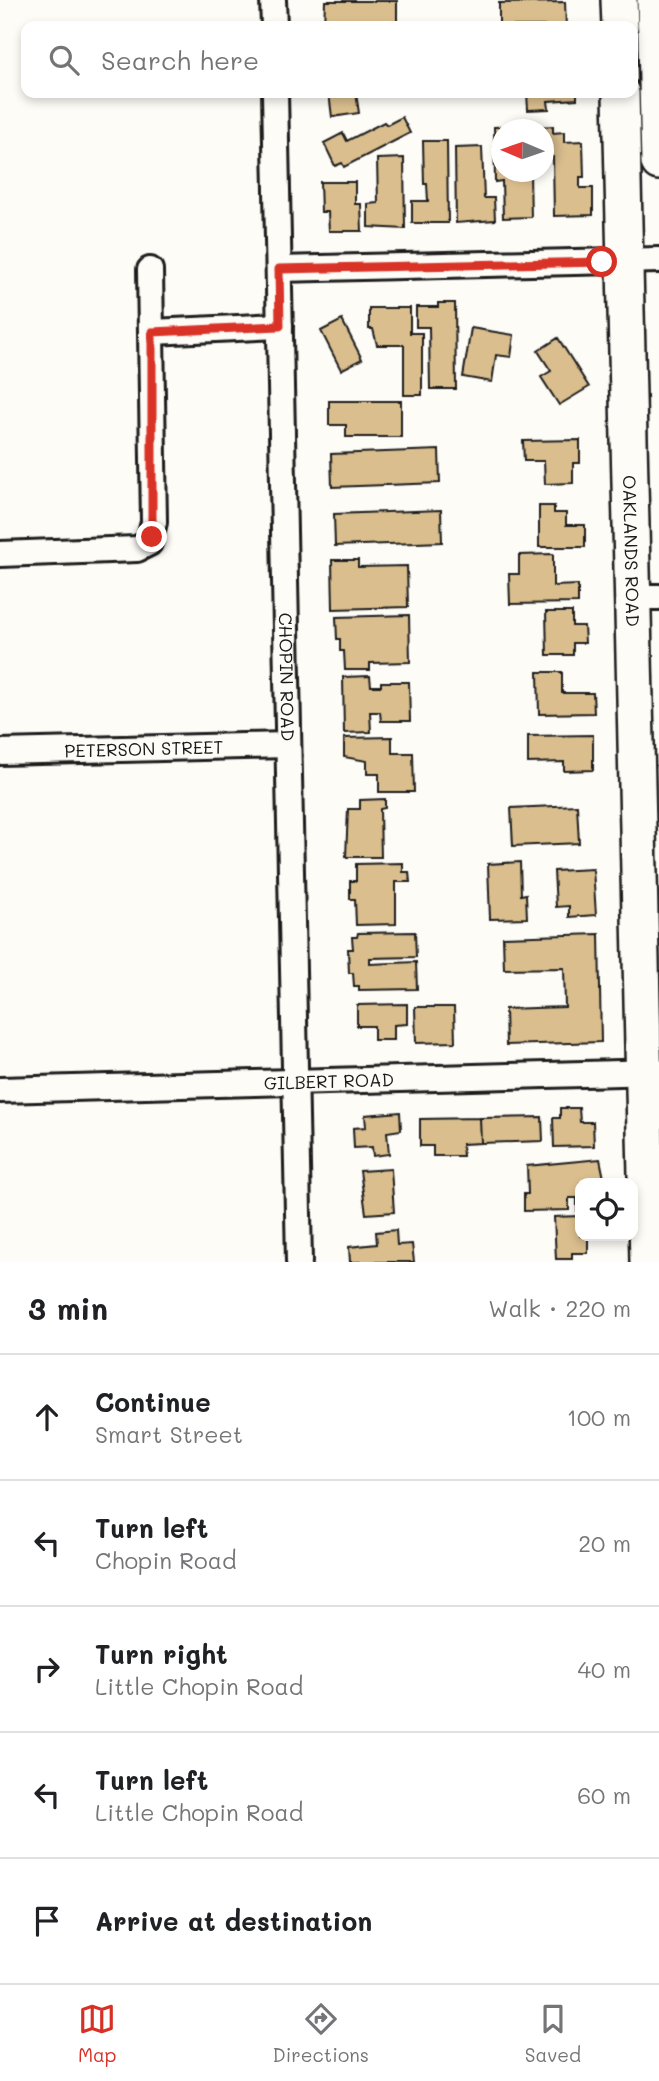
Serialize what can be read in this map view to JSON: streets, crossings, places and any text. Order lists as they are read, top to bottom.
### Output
{
  "streets": {
    "main road": ["OAKLANDS ROAD"],
    "street": ["CHOPIN ROAD", "PETERSON STREET", "GILBERT ROAD"]
  },
  "crossings": [
    ["OAKLANDS ROAD", "GILBERT ROAD"],
    ["CHOPIN ROAD", "PETERSON STREET"],
    ["CHOPIN ROAD", "GILBERT ROAD"]
  ],
  "north": "left",
  "page": {
    "search": "Search here",
    "heading": ["3 min", "Walk · 220 m"],
    "list": [
      ["Continue", "Smart Street", "100 m"],
      ["Turn left", "Chopin Road", "20 m"],
      ["Turn right", "Little Chopin Road", "40 m"],
      ["Turn left", "Little Chopin Road", "60 m"],
      "Arrive at destination"
    ],
    "nav": ["Map", "Directions", "Saved"]
  }
}
